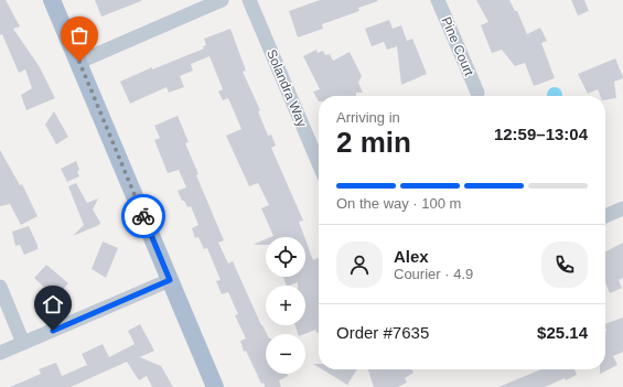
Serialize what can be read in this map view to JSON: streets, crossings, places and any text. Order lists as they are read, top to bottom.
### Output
{
  "streets": {
    "street": ["Pine Court", "Solandra Way"]
  },
  "page": {
    "heading": ["2 min", "Arriving in", "12:59–13:04"],
    "panel": [
      "Alex",
      "Courier · 4.9",
      "Order #7635",
      "$25.14"
    ],
    "bar": "On the way · 100 m",
    "map_buttons": ["+", "−"]
  }
}
